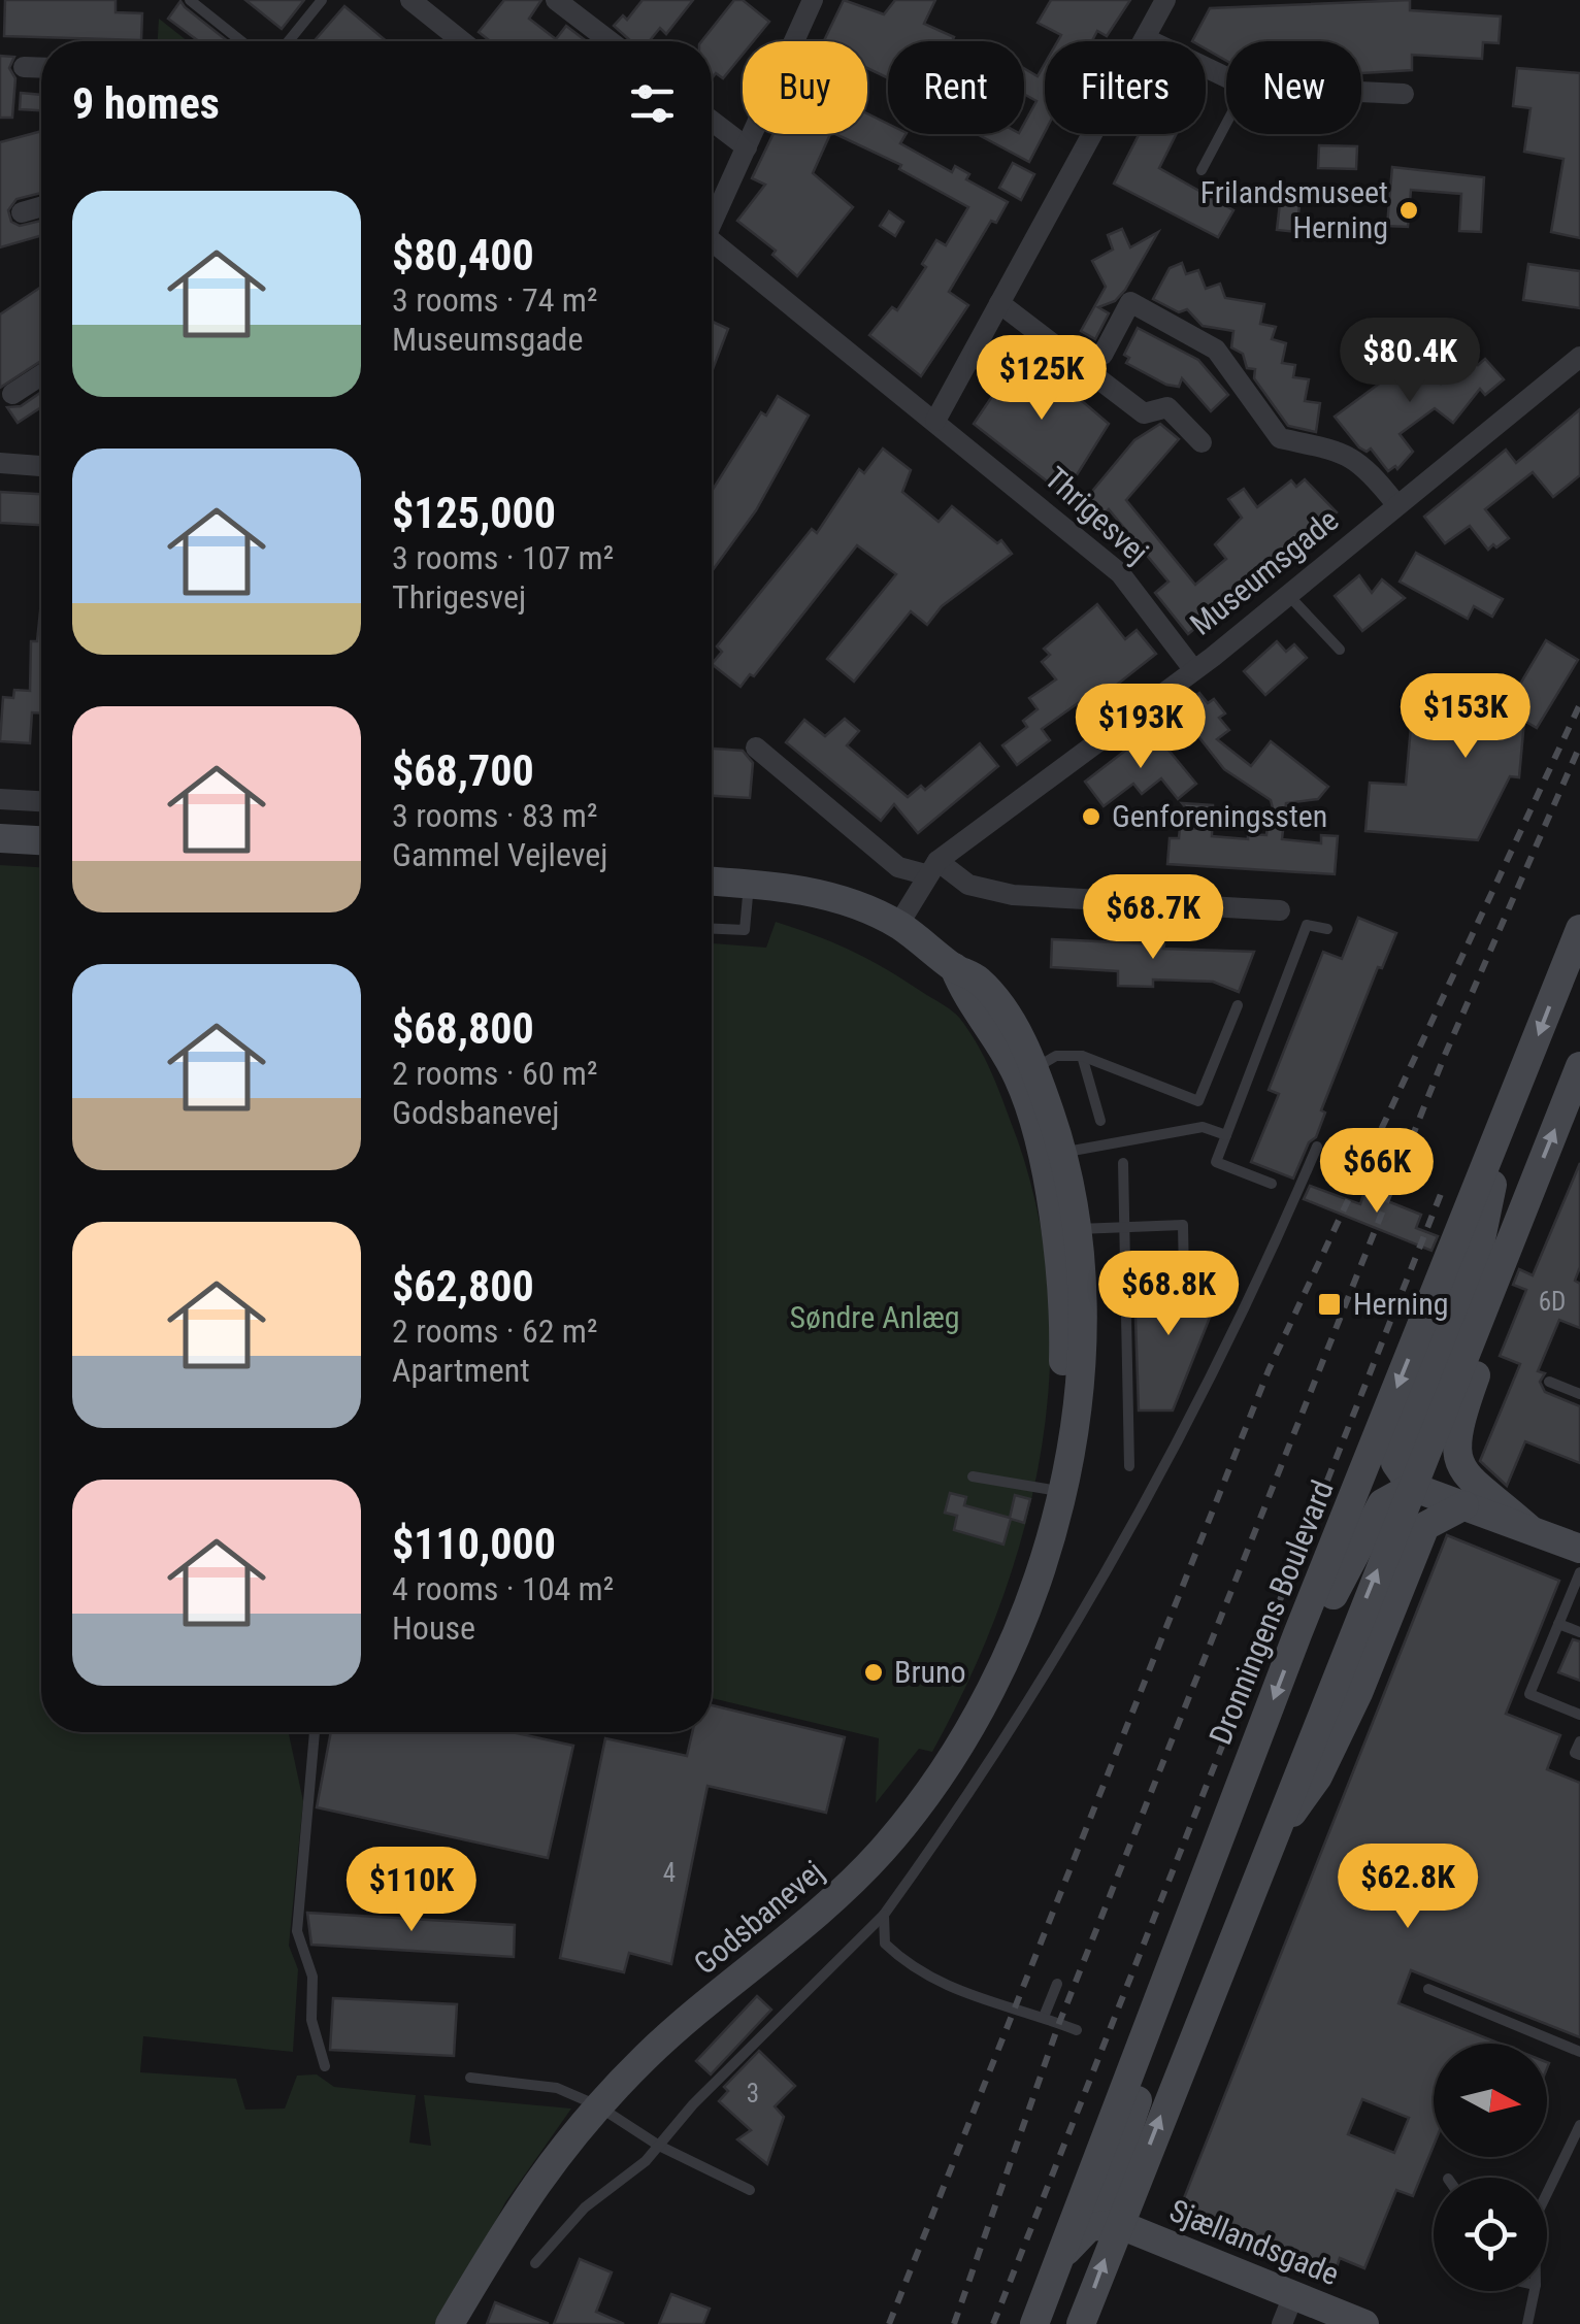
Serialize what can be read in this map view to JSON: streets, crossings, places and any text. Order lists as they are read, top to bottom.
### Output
{
  "streets": {
    "main road": ["Dronningens Boulevard", "Godsbanevej", "Sjællandsgade"],
    "street": ["Thrigesvej", "Museumsgade"]
  },
  "crossings": [
    ["Thrigesvej", "Museumsgade"],
    ["Museumsgade", "Godsbanevej"]
  ],
  "parks": ["Søndre Anlæg"],
  "places": {
    "other": ["Frilandsmuseet Herning", "Genforeningssten", "Bruno"],
    "transit": ["Herning"]
  },
  "house_numbers": ["6D", "4", "3"],
  "north": "right",
  "page": {
    "chip": [
      "Buy",
      "Rent",
      "Filters",
      "New"
    ],
    "heading": "9 homes",
    "list": [
      {
        "name": "$80,400",
        "note": "3 rooms · 74 m² · Museumsgade"
      },
      {
        "name": "$125,000",
        "note": "3 rooms · 107 m² · Thrigesvej"
      },
      {
        "name": "$68,700",
        "note": "3 rooms · 83 m² · Gammel Vejlevej"
      },
      {
        "name": "$68,800",
        "note": "2 rooms · 60 m² · Godsbanevej"
      },
      {
        "name": "$62,800",
        "note": "2 rooms · 62 m² · Apartment"
      },
      {
        "name": "$110,000",
        "note": "4 rooms · 104 m² · House"
      }
    ],
    "price": [
      "$80.4K",
      "$125K",
      "$153K",
      "$193K",
      "$68.7K",
      "$66K",
      "$68.8K",
      "$62.8K",
      "$110K"
    ]
  }
}
